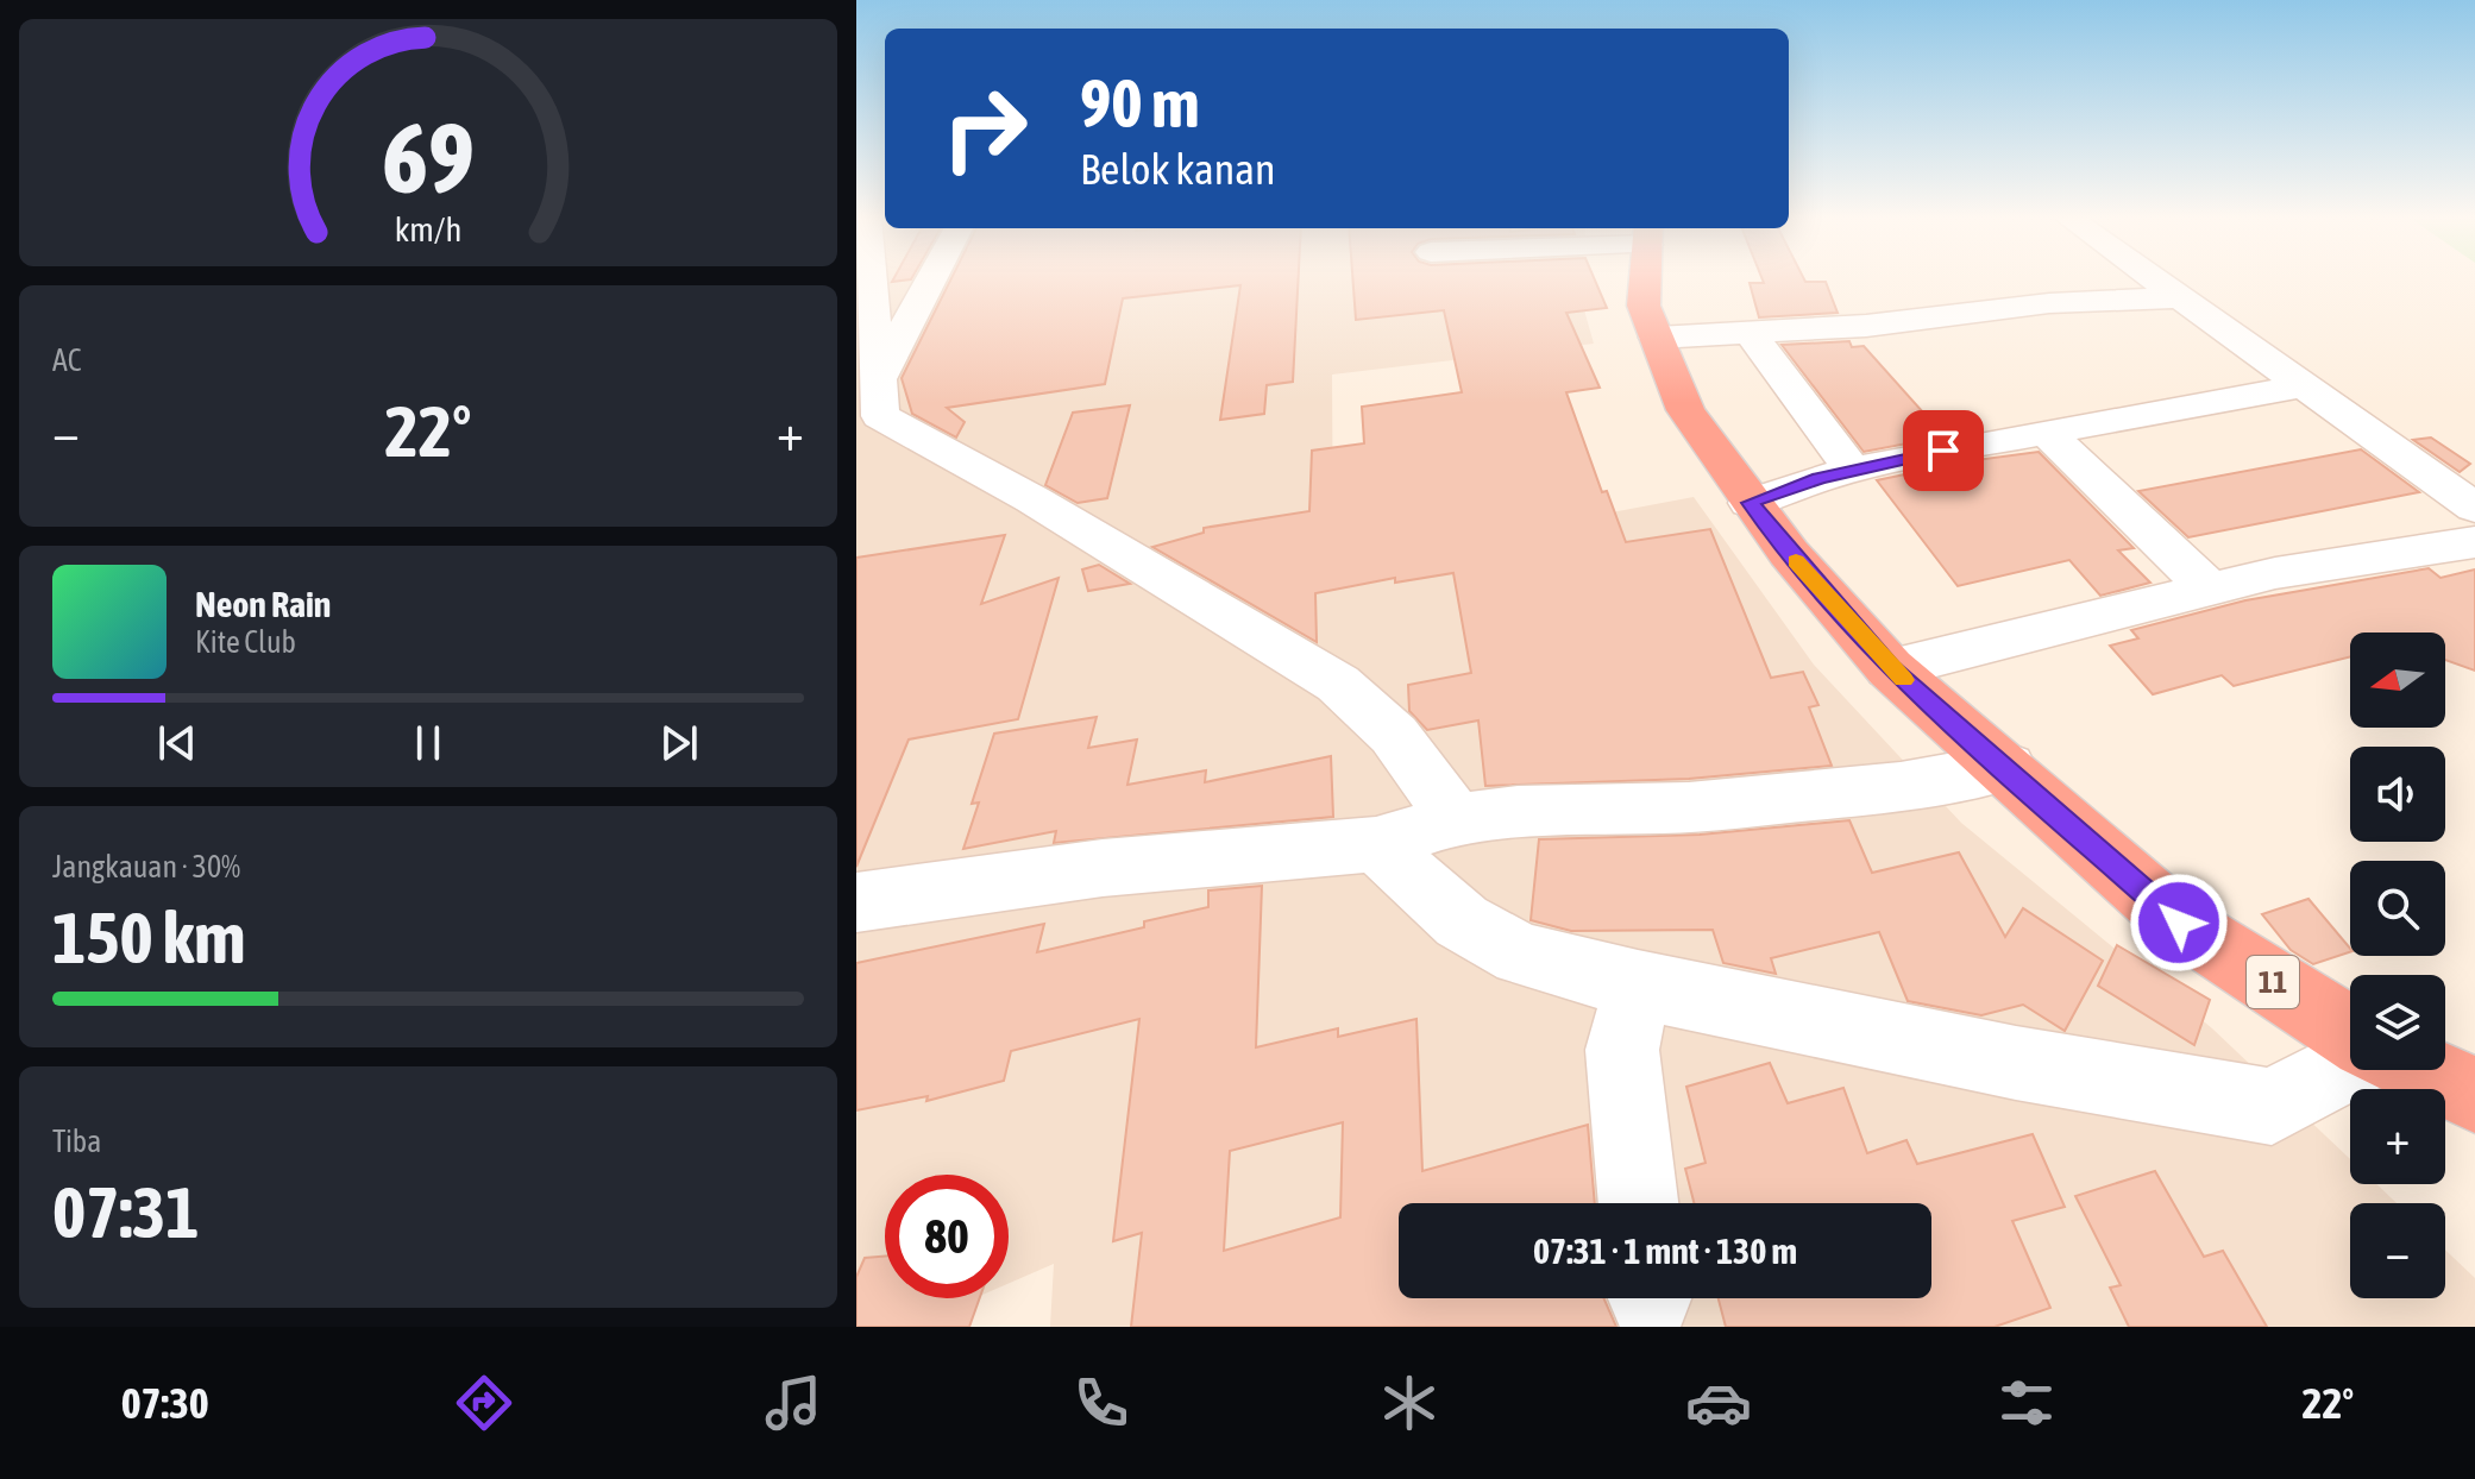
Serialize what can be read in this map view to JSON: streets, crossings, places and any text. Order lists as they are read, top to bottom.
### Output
{
  "streets": {
    "highway": ["11"]
  },
  "north": "left",
  "page": {
    "turn": ["90 m", "Belok kanan"],
    "tile": [
      "AC",
      ["Jangkauan · 30%", "150 km"],
      ["Tiba", "07:31"]
    ],
    "heat": ["−", "22°", "+"],
    "song": ["Neon Rain", "Kite Club"],
    "map_buttons": ["+", "−"],
    "limit": "80",
    "trip": "07:31 · 1 mnt · 130 m",
    "tabs": ["07:30", "22°"],
    "gauge": ["69", "km/h"]
  }
}
